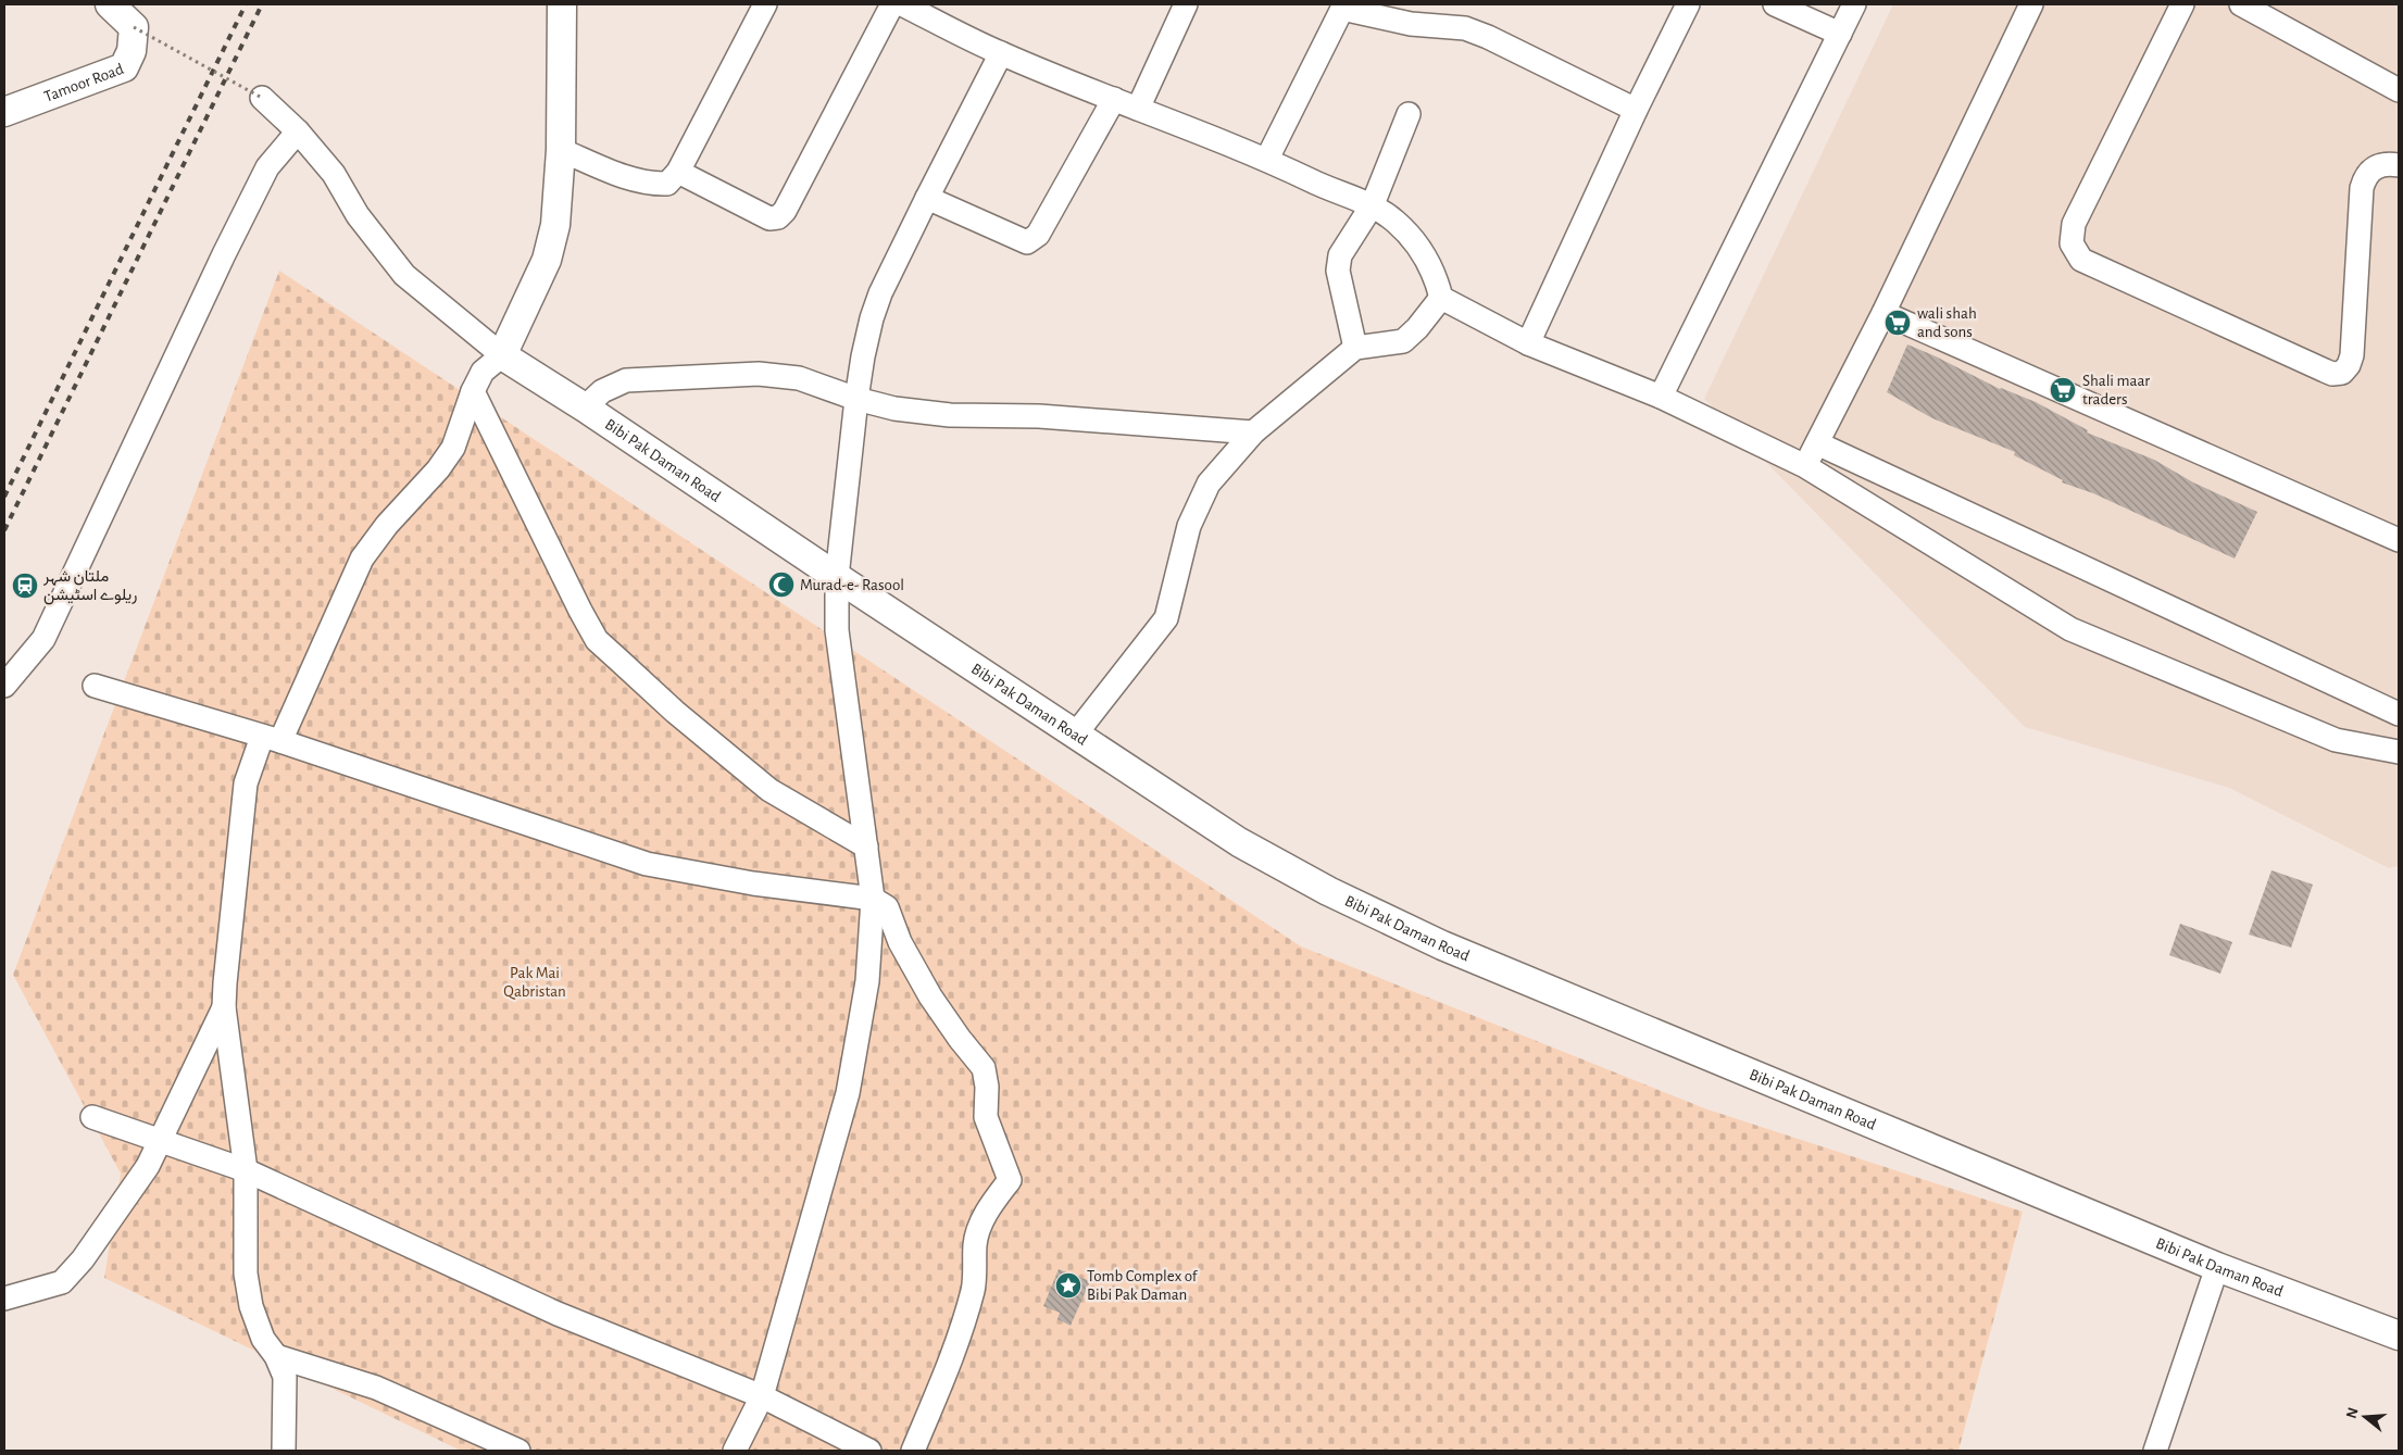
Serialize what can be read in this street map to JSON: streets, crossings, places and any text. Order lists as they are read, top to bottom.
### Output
{
  "streets": {
    "street": ["Tamoor Road", "Bibi Pak Daman Road"]
  },
  "parks": ["Pak Mai Qabristan"],
  "places": {
    "supermarket": ["wali shah and sons", "Shali maar traders"],
    "mosque": ["Murad-e- Rasool"],
    "station": ["ملتان شہر ریلوے اسٹیشن"],
    "place": ["Tomb Complex of Bibi Pak Daman"]
  },
  "north": "left"
}
